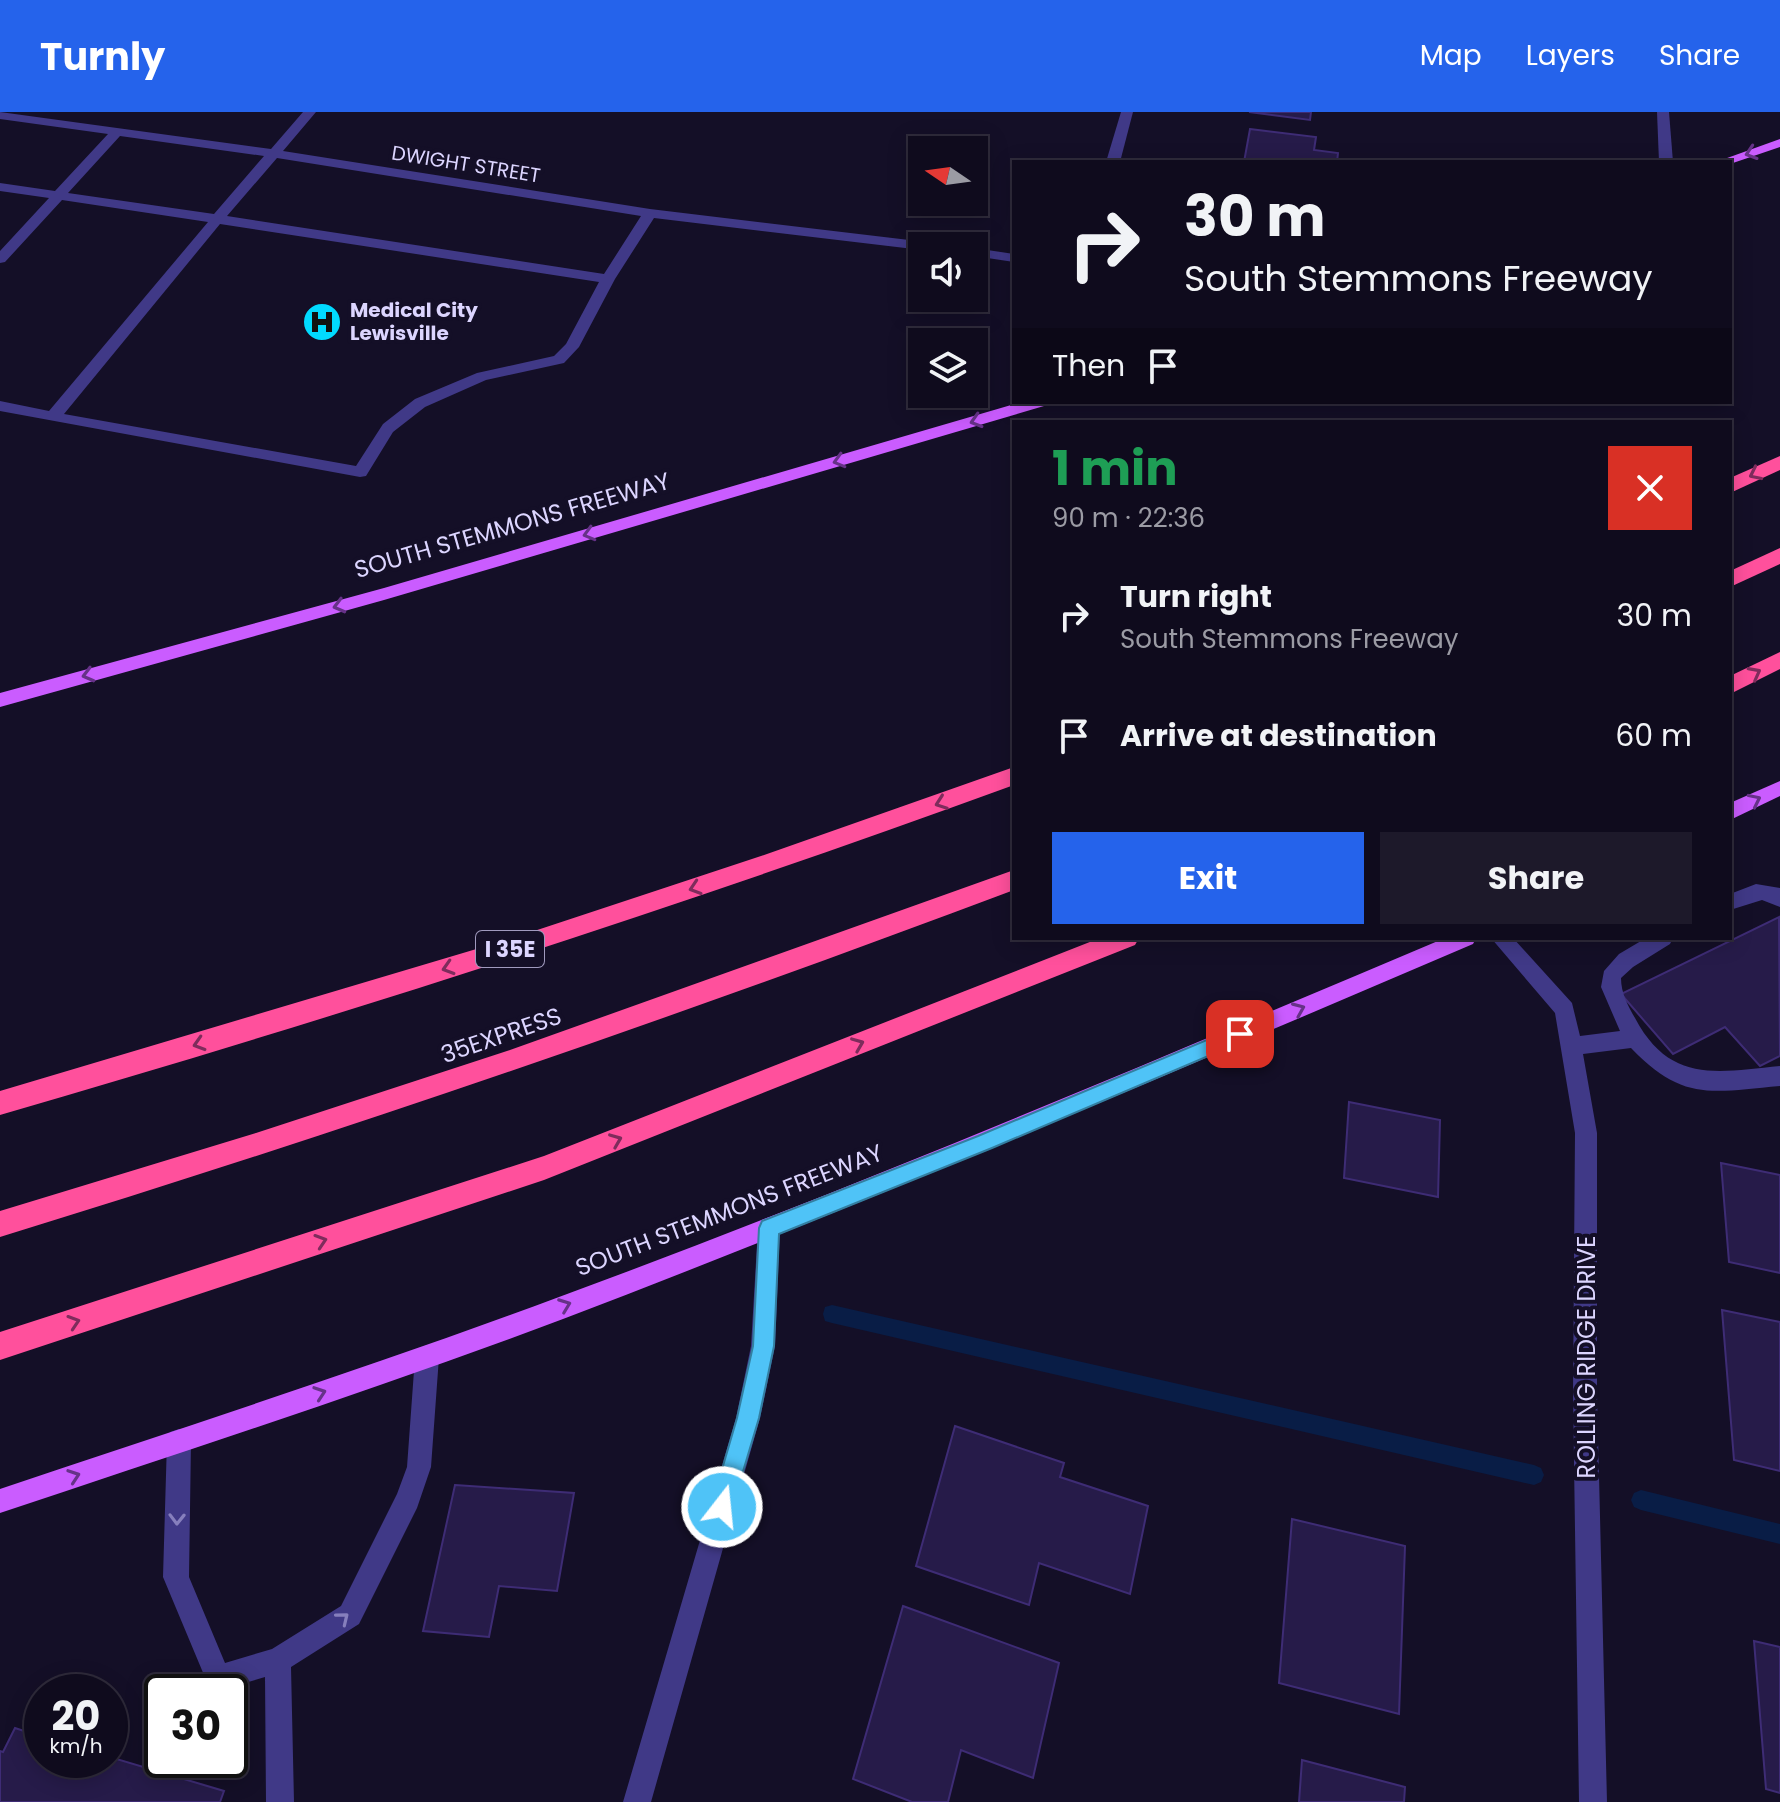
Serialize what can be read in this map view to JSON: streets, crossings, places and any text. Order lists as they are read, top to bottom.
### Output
{
  "streets": {
    "highway": ["I 35E", "35EXPRESS"],
    "main road": ["SOUTH STEMMONS FREEWAY"],
    "street": ["DWIGHT STREET", "ROLLING RIDGE DRIVE"]
  },
  "places": {
    "hospital": ["Medical City Lewisville"]
  },
  "north": "left",
  "page": {
    "header": "Turnly",
    "nav": ["Map", "Layers", "Share"],
    "turn": ["30 m", "South Stemmons Freeway"],
    "then": "Then",
    "heading": ["1 min", "90 m · 22:36"],
    "list": [
      {
        "name": "Turn right",
        "note": "South Stemmons Freeway",
        "value": "30 m"
      },
      {
        "name": "Arrive at destination",
        "value": "60 m"
      }
    ],
    "buttons": ["Exit", "Share"],
    "speed": "20 km/h",
    "limit": "30"
  }
}
